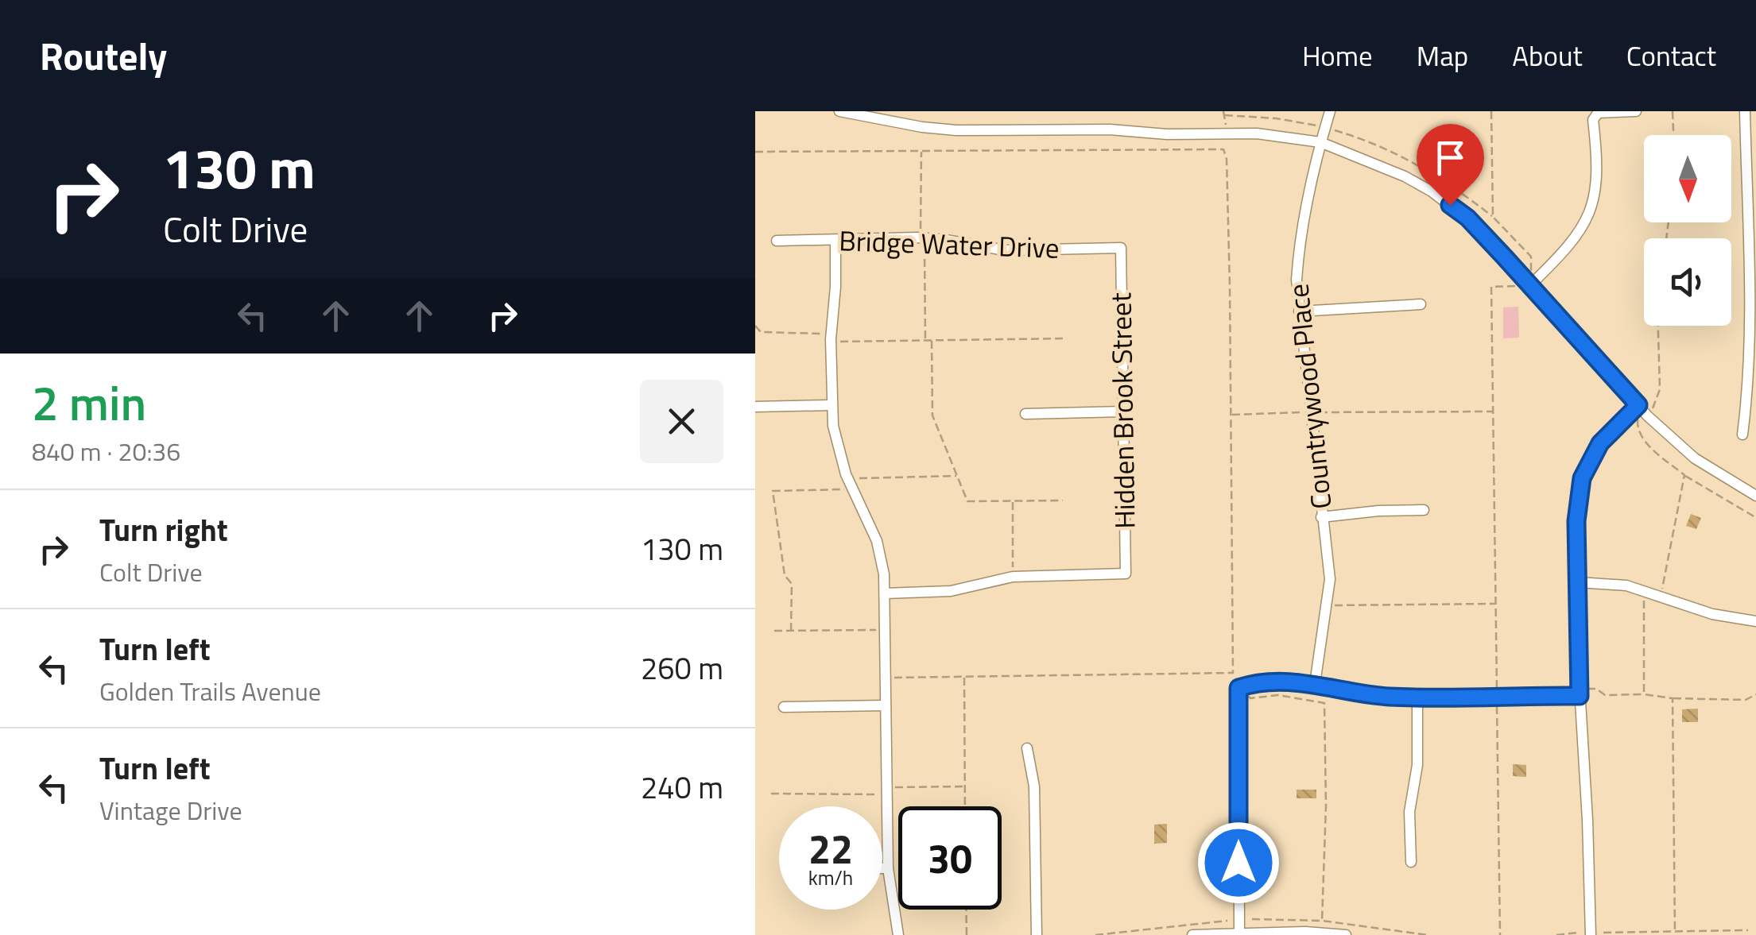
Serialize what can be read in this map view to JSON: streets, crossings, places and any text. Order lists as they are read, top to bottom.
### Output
{
  "streets": {
    "street": ["Bridge Water Drive", "Countrywood Place", "Hidden Brook Street"]
  },
  "crossings": [
    ["Bridge Water Drive", "Hidden Brook Street"]
  ],
  "north": "bottom",
  "page": {
    "header": "Routely",
    "nav": [
      "Home",
      "Map",
      "About",
      "Contact"
    ],
    "turn": ["130 m", "Colt Drive"],
    "heading": ["2 min", "840 m · 20:36"],
    "list": [
      {
        "name": "Turn right",
        "note": "Colt Drive",
        "value": "130 m"
      },
      {
        "name": "Turn left",
        "note": "Golden Trails Avenue",
        "value": "260 m"
      },
      {
        "name": "Turn left",
        "note": "Vintage Drive",
        "value": "240 m"
      }
    ],
    "speed": "22 km/h",
    "limit": "30"
  }
}
